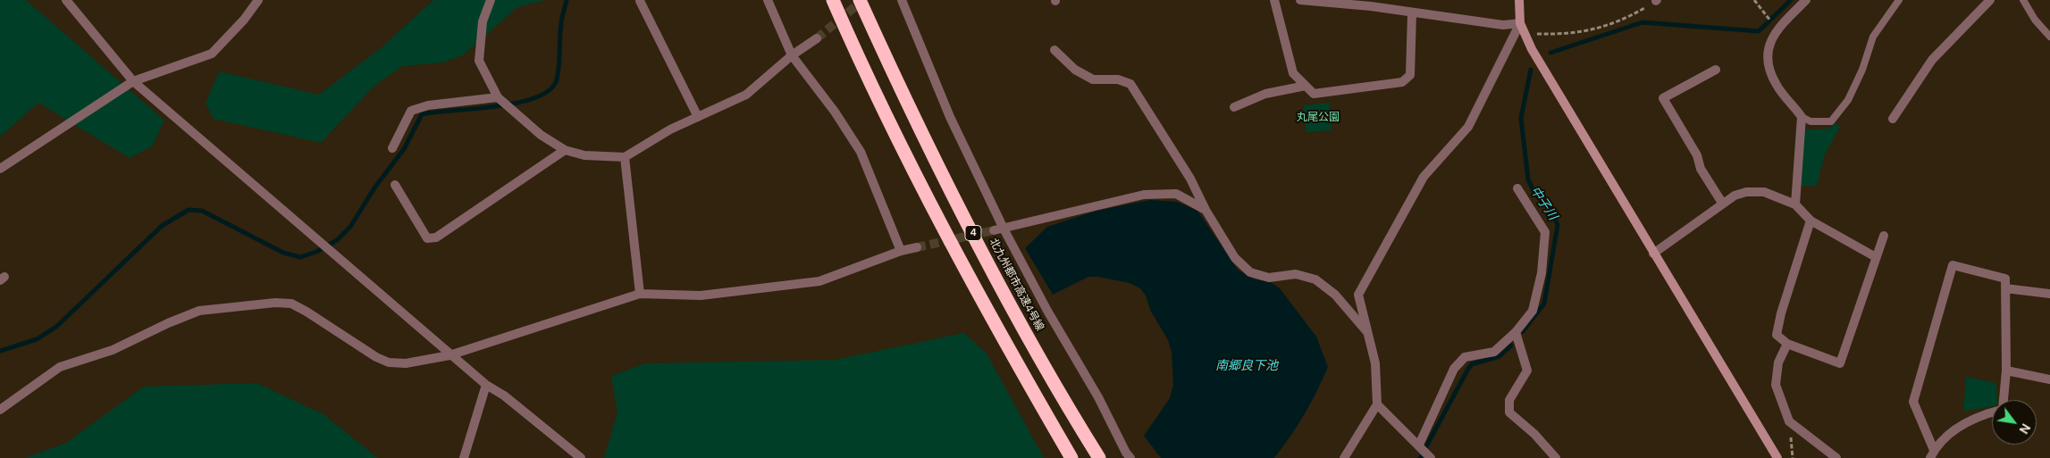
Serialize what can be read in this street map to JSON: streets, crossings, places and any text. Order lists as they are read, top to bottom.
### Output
{
  "streets": {
    "highway": ["4", "北九州都市高速4号線"]
  },
  "water": ["中子川", "南郷良下池"],
  "parks": ["丸尾公園"],
  "north": "bottom right"
}
